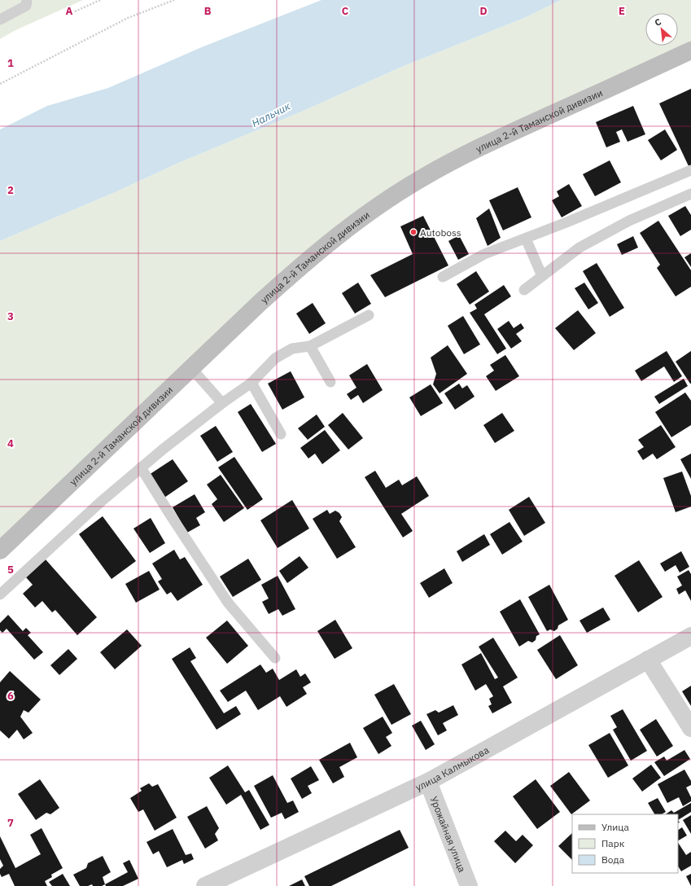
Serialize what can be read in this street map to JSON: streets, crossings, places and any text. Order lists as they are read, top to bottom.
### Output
{
  "streets": {
    "main road": ["улица 2-й Таманской дивизии"],
    "street": ["улица Калмыкова", "Урожайная улица"]
  },
  "crossings": [
    ["улица Калмыкова", "Урожайная улица"]
  ],
  "water": ["Нальчик"],
  "places": ["Autoboss"],
  "legend": ["Улица", "Парк", "Вода"],
  "north": "top left",
  "grid": {
    "columns": [
      "A",
      "B",
      "C",
      "D",
      "E"
    ],
    "rows": [
      "1",
      "2",
      "3",
      "4",
      "5",
      "6",
      "7"
    ]
  }
}
